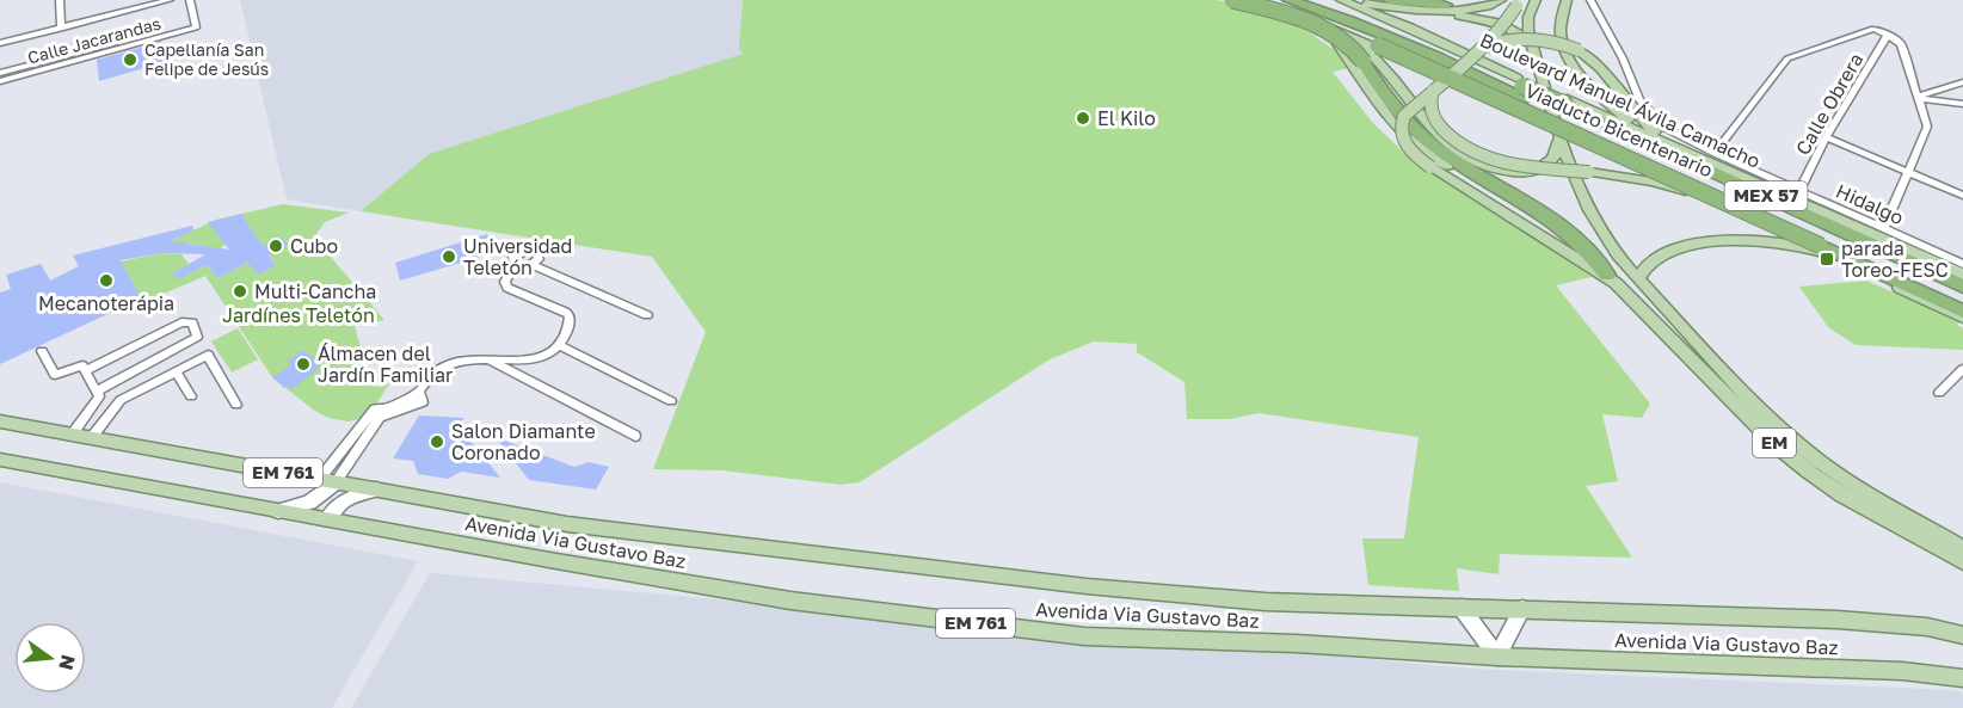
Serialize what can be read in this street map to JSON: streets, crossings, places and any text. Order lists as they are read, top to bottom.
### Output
{
  "streets": {
    "highway": ["Boulevard Manuel Ávila Camacho", "Viaducto Bicentenario", "MEX 57"],
    "main road": ["EM", "EM 761", "Avenida Via Gustavo Baz"],
    "street": ["Calle Jacarandas", "Calle Obrera", "Hidalgo"]
  },
  "crossings": [
    ["Boulevard Manuel Ávila Camacho", "MEX 57"],
    ["Calle Obrera", "Hidalgo"],
    ["Viaducto Bicentenario", "MEX 57"]
  ],
  "parks": ["Jardínes Teletón"],
  "places": {
    "other": [
      "Capellanía San Felipe de Jesús",
      "El Kilo",
      "Cubo",
      "Universidad Teletón",
      "Mecanoterápia",
      "Multi-Cancha",
      "Álmacen del Jardín Familiar",
      "Salon Diamante Coronado"
    ],
    "transit": ["parada Toreo-FESC"]
  },
  "north": "right"
}
